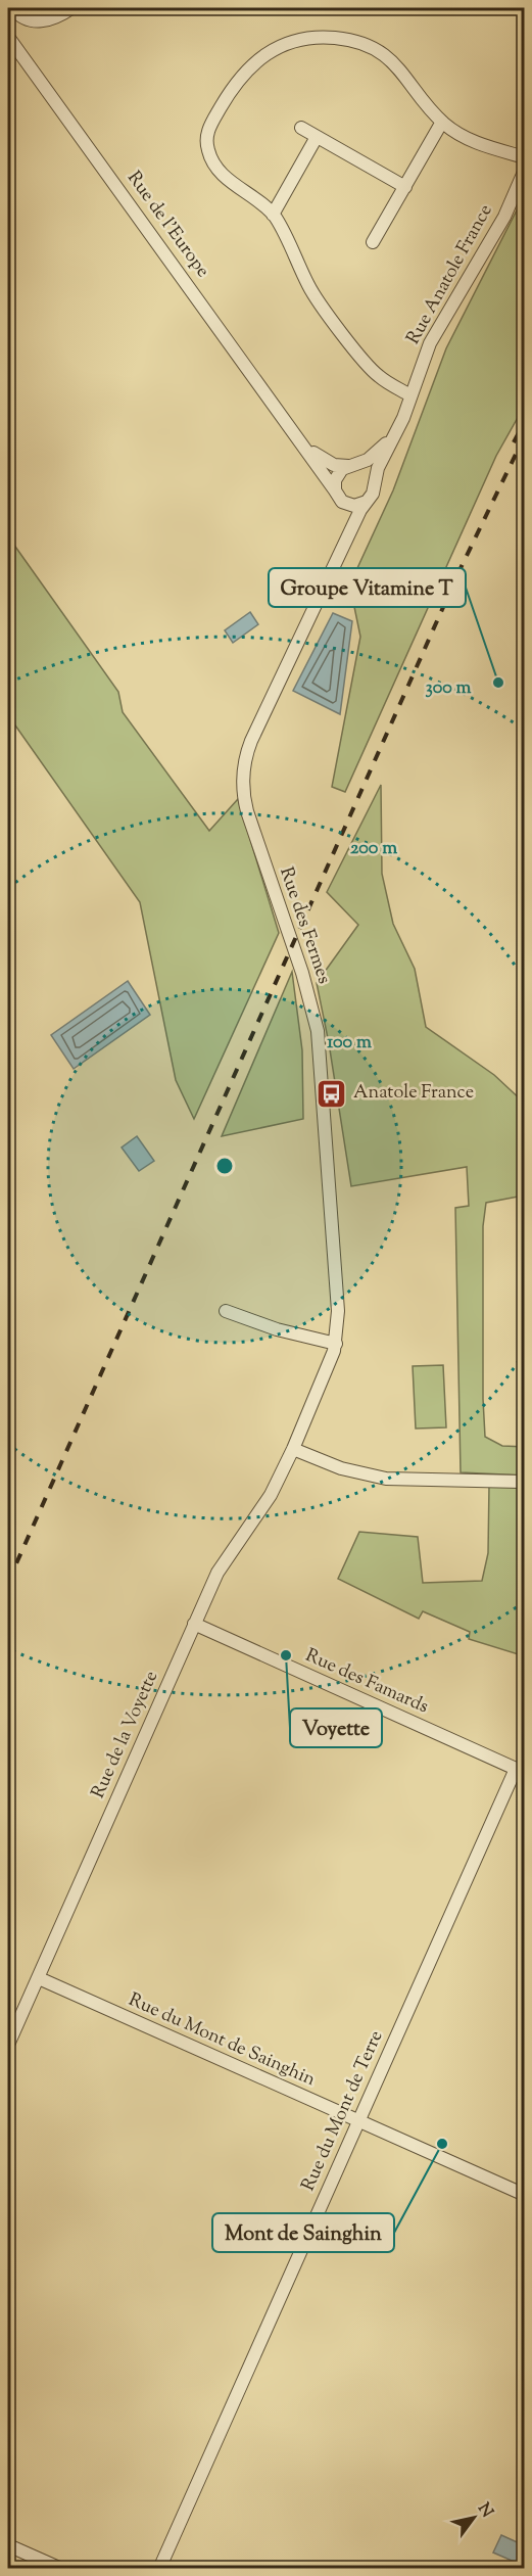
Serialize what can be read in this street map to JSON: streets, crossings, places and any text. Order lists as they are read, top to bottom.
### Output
{
  "streets": {
    "street": [
      "Rue de l'Europe",
      "Rue Anatole France",
      "Rue des Fermes",
      "Rue des Famards",
      "Rue de la Voyette",
      "Rue du Mont de Sainghin",
      "Rue du Mont de Terre"
    ]
  },
  "crossings": [
    ["Rue Anatole France", "Rue des Fermes"],
    ["Rue des Fermes", "Rue de la Voyette"],
    ["Rue des Famards", "Rue de la Voyette"],
    ["Rue des Famards", "Rue du Mont de Terre"],
    ["Rue de la Voyette", "Rue du Mont de Sainghin"],
    ["Rue du Mont de Sainghin", "Rue du Mont de Terre"]
  ],
  "places": {
    "other": ["Groupe Vitamine T", "Voyette", "Mont de Sainghin"],
    "bus stop": ["Anatole France"]
  },
  "north": "top right",
  "rings": ["300 m", "200 m", "100 m"]
}
